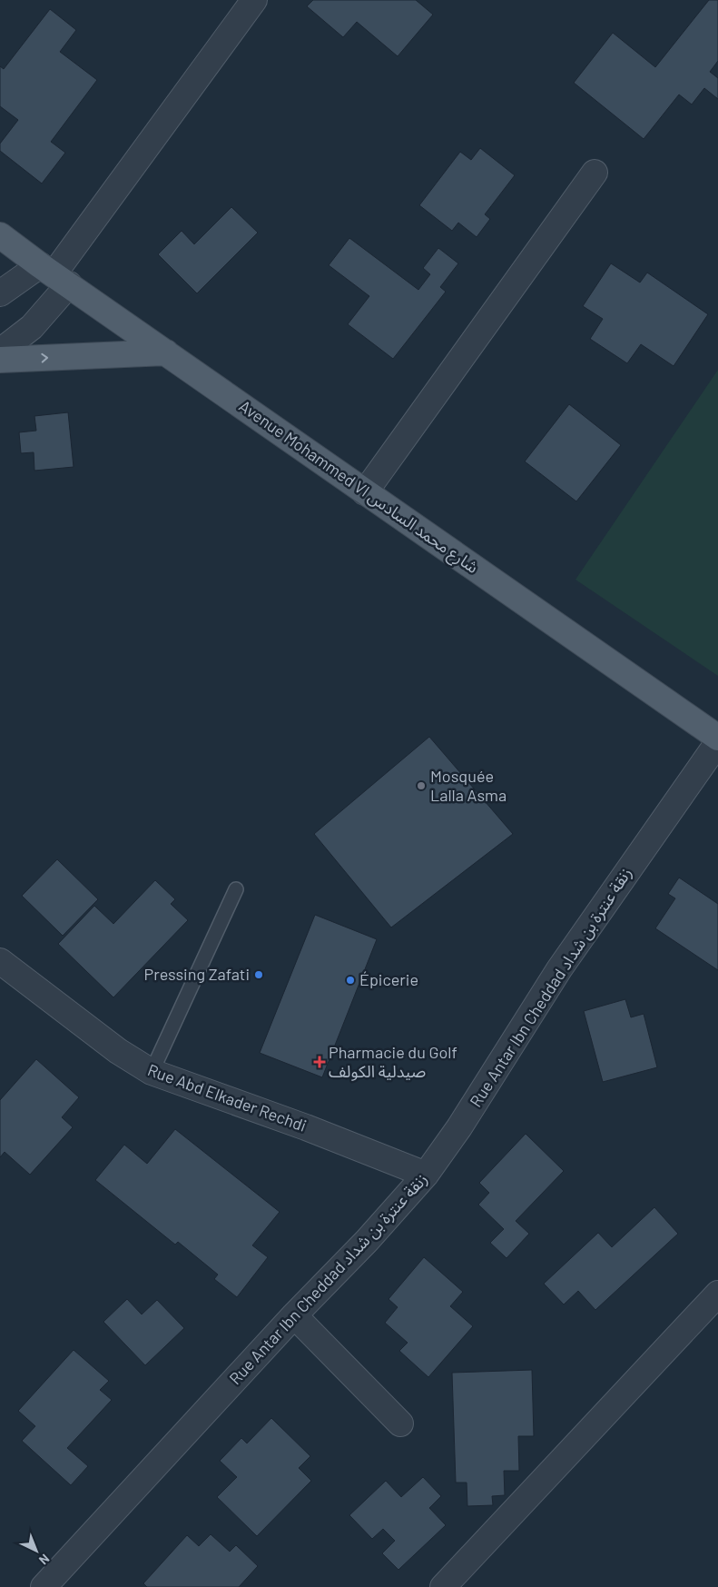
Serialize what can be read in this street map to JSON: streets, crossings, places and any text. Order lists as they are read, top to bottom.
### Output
{
  "streets": {
    "main road": ["Avenue Mohammed VI شارع محمد السادس"],
    "street": ["Rue Antar Ibn Cheddad زنقة عنترة بن شداد", "Rue Abd Elkader Rechdi"]
  },
  "crossings": [
    ["Rue Antar Ibn Cheddad زنقة عنترة بن شداد", "Rue Abd Elkader Rechdi"]
  ],
  "places": {
    "other": ["Mosquée Lalla Asma", "Pressing Zafati", "Épicerie"],
    "health": ["Pharmacie du Golf صيدلية الكولف"]
  },
  "north": "bottom right"
}
